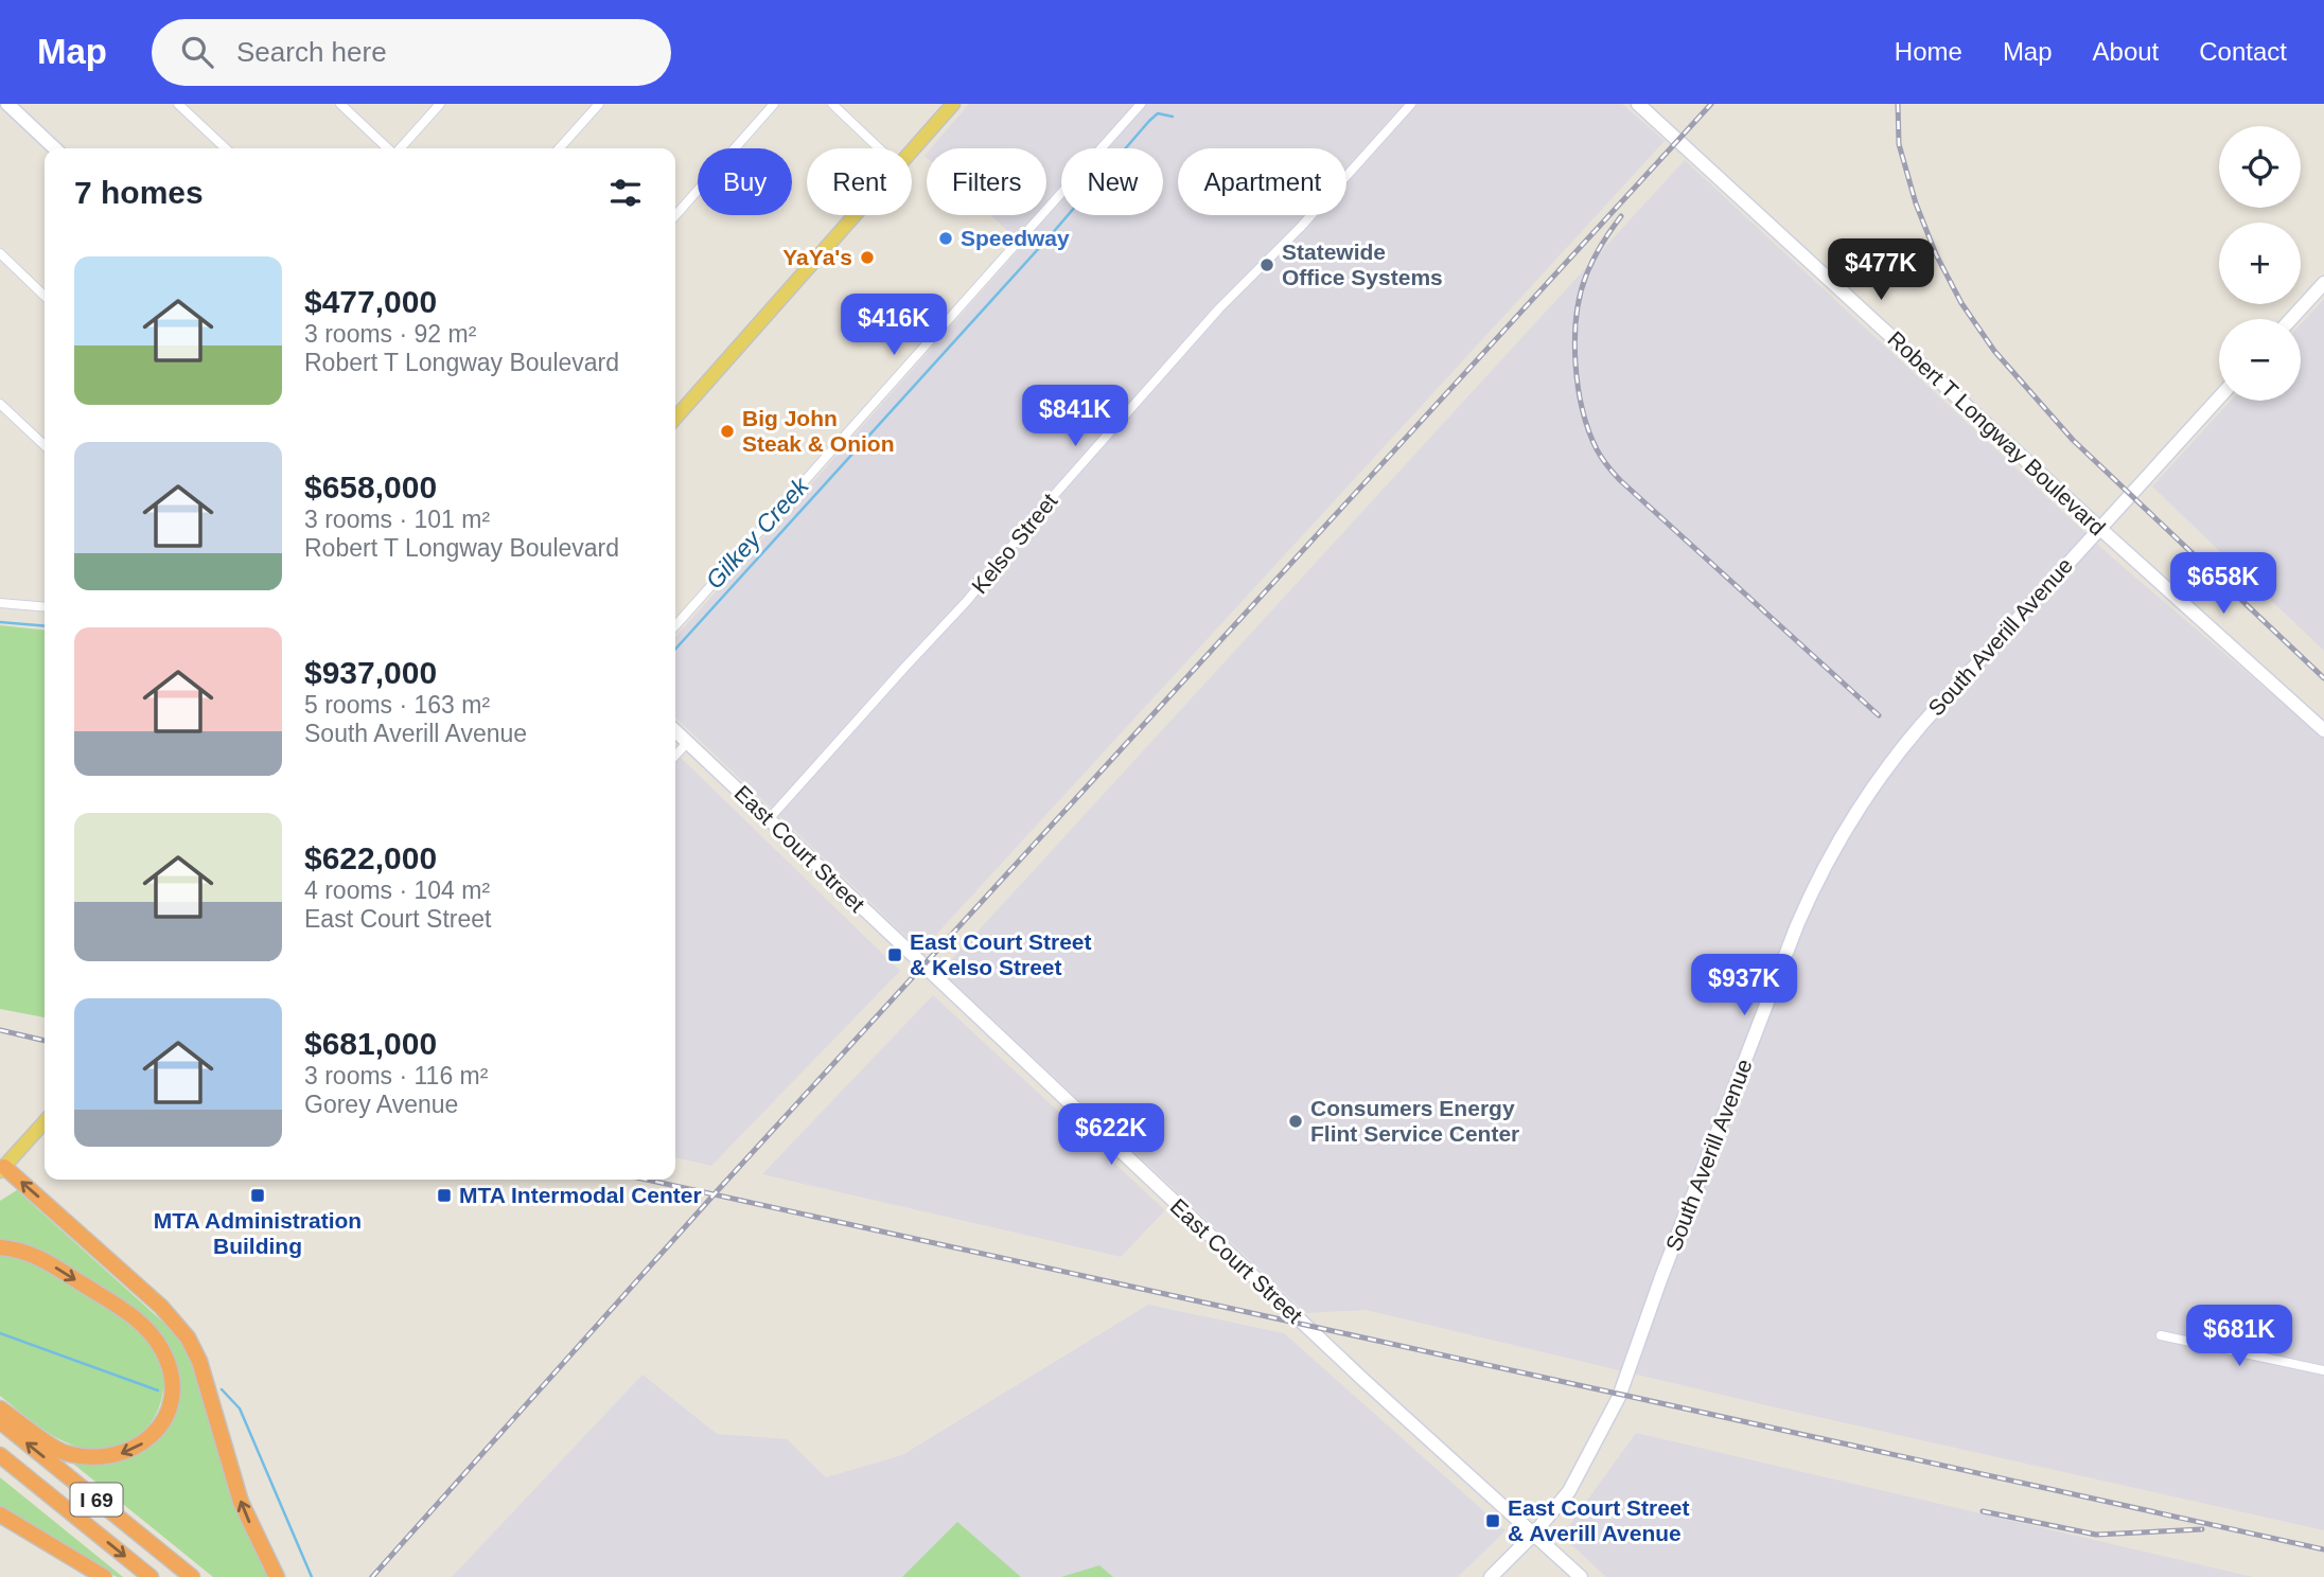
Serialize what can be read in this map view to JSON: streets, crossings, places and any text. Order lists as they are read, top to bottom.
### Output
{
  "streets": {
    "highway": ["I 69"],
    "street": [
      "Robert T Longway Boulevard",
      "Kelso Street",
      "South Averill Avenue",
      "East Court Street"
    ]
  },
  "crossings": [
    ["Robert T Longway Boulevard", "South Averill Avenue"],
    ["Kelso Street", "East Court Street"],
    ["South Averill Avenue", "East Court Street"]
  ],
  "water": ["Gilkey Creek"],
  "places": {
    "other": [
      "Speedway",
      "YaYa's",
      "Statewide Office Systems",
      "Big John Steak & Onion",
      "Consumers Energy Flint Service Center"
    ],
    "transit": [
      "East Court Street & Kelso Street",
      "MTA Administration Building",
      "MTA Intermodal Center",
      "East Court Street & Averill Avenue"
    ]
  },
  "page": {
    "header": "Map",
    "search": "Search here",
    "nav": [
      "Home",
      "Map",
      "About",
      "Contact"
    ],
    "map_buttons": ["+", "−"],
    "chip": [
      "Buy",
      "Rent",
      "Filters",
      "New",
      "Apartment"
    ],
    "heading": "7 homes",
    "list": [
      {
        "name": "$477,000",
        "note": "3 rooms · 92 m² · Robert T Longway Boulevard"
      },
      {
        "name": "$658,000",
        "note": "3 rooms · 101 m² · Robert T Longway Boulevard"
      },
      {
        "name": "$937,000",
        "note": "5 rooms · 163 m² · South Averill Avenue"
      },
      {
        "name": "$622,000",
        "note": "4 rooms · 104 m² · East Court Street"
      },
      {
        "name": "$681,000",
        "note": "3 rooms · 116 m² · Gorey Avenue"
      }
    ],
    "price": [
      "$477K",
      "$416K",
      "$841K",
      "$658K",
      "$937K",
      "$622K",
      "$681K"
    ]
  }
}
